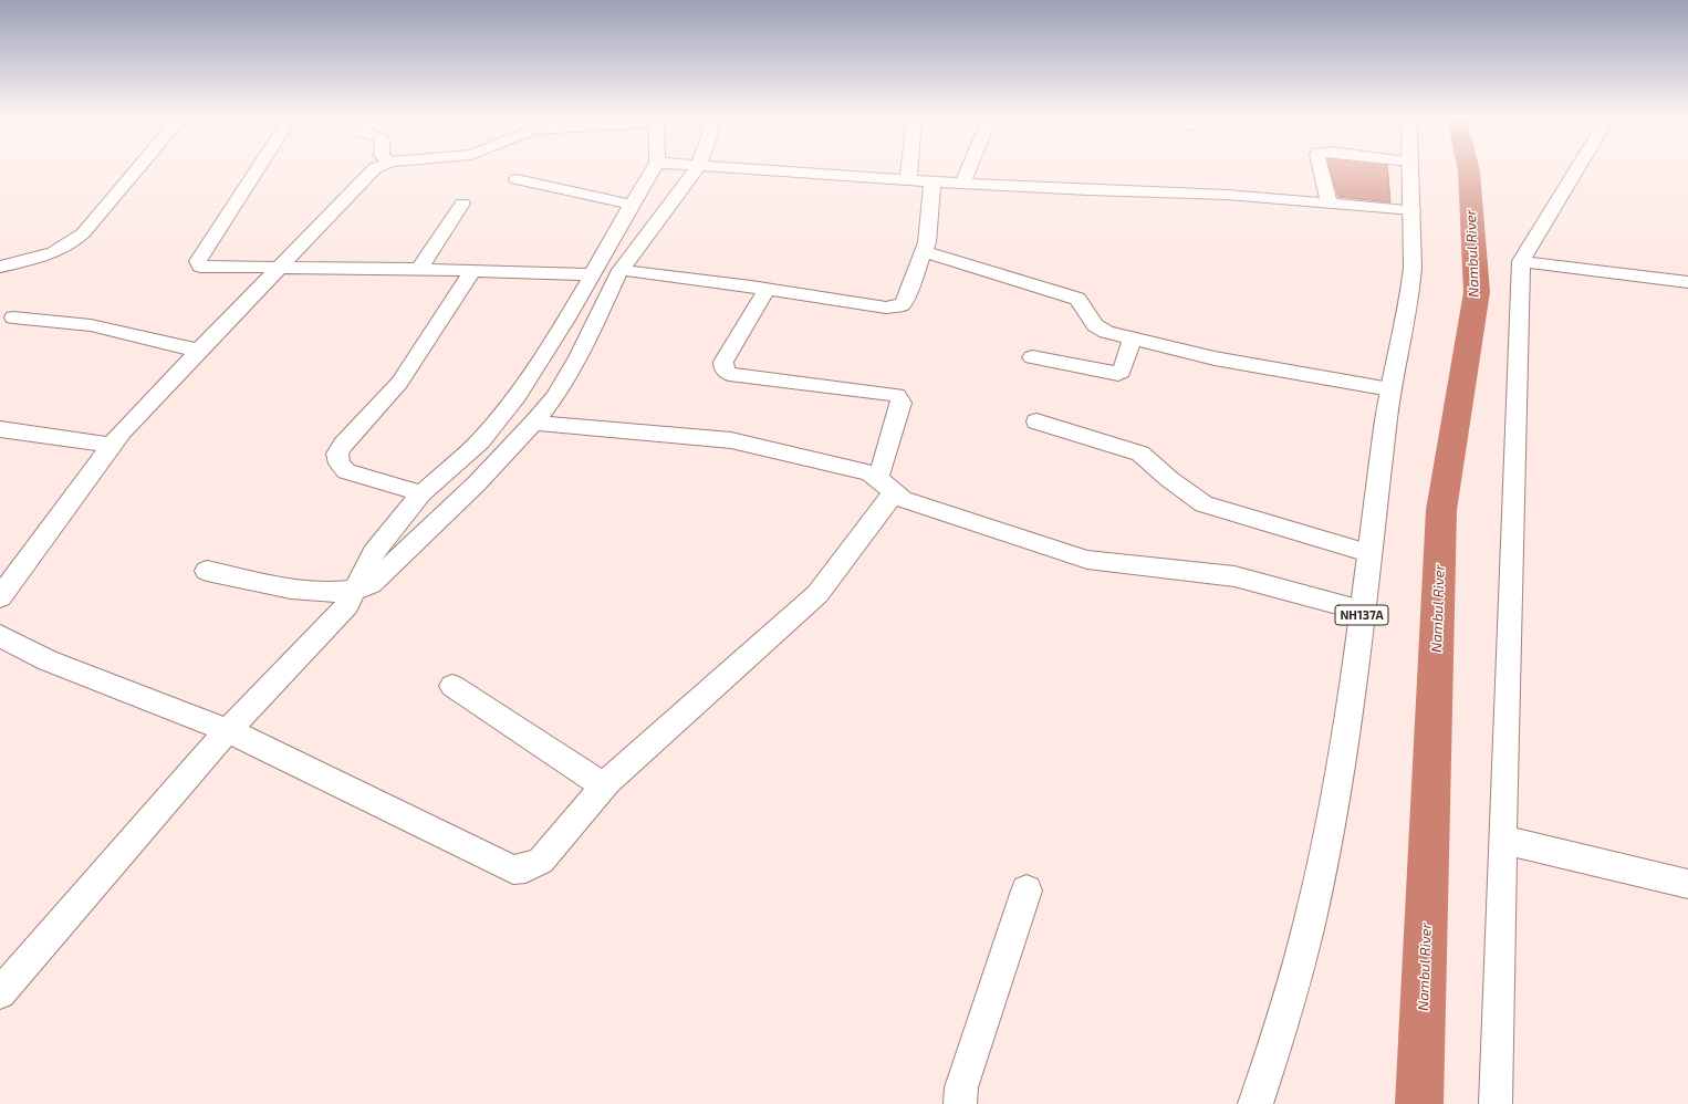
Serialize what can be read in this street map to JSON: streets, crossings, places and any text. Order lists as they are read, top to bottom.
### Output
{
  "streets": {
    "highway": ["NH137A"]
  },
  "water": ["Nambul River"]
}
